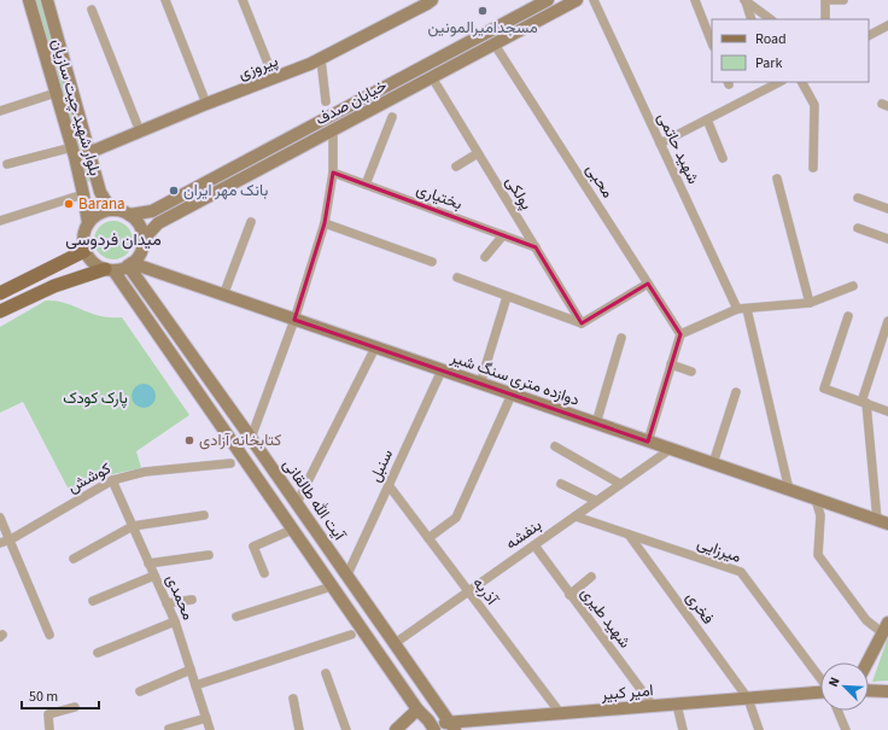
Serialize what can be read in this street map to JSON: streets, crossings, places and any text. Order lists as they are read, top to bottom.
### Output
{
  "streets": {
    "main road": [
      "پیروزی",
      "خیابان صدف",
      "بلوار شهید چیت سازیان",
      "دوازده متری سنگ شیر",
      "آیت الله طالقانی",
      "امیر کبیر"
    ],
    "street": [
      "شهید حاتمی",
      "محبی",
      "پولکی",
      "بختیاری",
      "سنبل",
      "کوشش",
      "بنفشه",
      "میرزایی",
      "آذربه",
      "محمدی",
      "فخری",
      "شهید طیری"
    ]
  },
  "crossings": [
    ["پیروزی", "بلوار شهید چیت سازیان"],
    ["خیابان صدف", "بلوار شهید چیت سازیان"],
    ["خیابان صدف", "محبی"],
    ["خیابان صدف", "پولکی"],
    ["خیابان صدف", "دوازده متری سنگ شیر"],
    ["خیابان صدف", "آیت الله طالقانی"],
    ["بلوار شهید چیت سازیان", "دوازده متری سنگ شیر"],
    ["بلوار شهید چیت سازیان", "آیت الله طالقانی"],
    ["پولکی", "بختیاری"],
    ["دوازده متری سنگ شیر", "سنبل"],
    ["دوازده متری سنگ شیر", "آیت الله طالقانی"],
    ["دوازده متری سنگ شیر", "بنفشه"],
    ["سنبل", "آیت الله طالقانی"],
    ["سنبل", "آذربه"],
    ["کوشش", "محمدی"],
    ["آیت الله طالقانی", "بنفشه"],
    ["آیت الله طالقانی", "امیر کبیر"],
    ["بنفشه", "میرزایی"],
    ["بنفشه", "آذربه"],
    ["بنفشه", "شهید طیری"],
    ["میرزایی", "فخری"],
    ["آذربه", "امیر کبیر"],
    ["فخری", "امیر کبیر"],
    ["شهید طیری", "امیر کبیر"]
  ],
  "districts": ["میدان فردوسی"],
  "parks": ["پارک کودک"],
  "places": [
    "مسجدامیرالمونین",
    "بانک مهر ایران",
    "Barana",
    "کتابخانه آزادی"
  ],
  "legend": ["Road", "Park"],
  "scale_bar": "50 m",
  "north": "top left"
}
